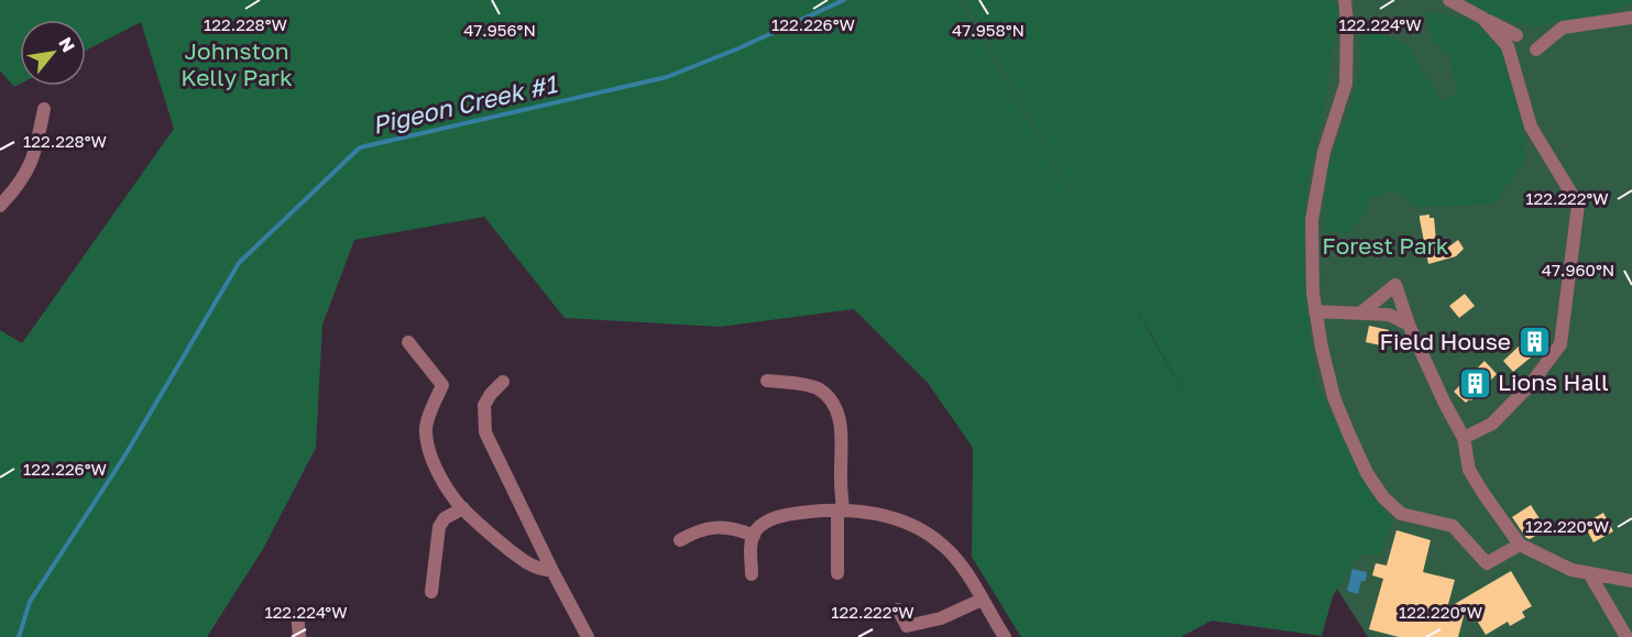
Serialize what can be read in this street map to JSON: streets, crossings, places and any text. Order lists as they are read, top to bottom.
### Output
{
  "water": ["Pigeon Creek #1"],
  "parks": ["Johnston Kelly Park", "Forest Park"],
  "places": {
    "building": ["Field House", "Lions Hall"]
  },
  "north": "top right",
  "coordinates": [
    "122.228°W",
    "122.226°W",
    "122.224°W",
    "47.956°N",
    "47.958°N",
    "122.222°W",
    "47.960°N",
    "122.220°W"
  ]
}
